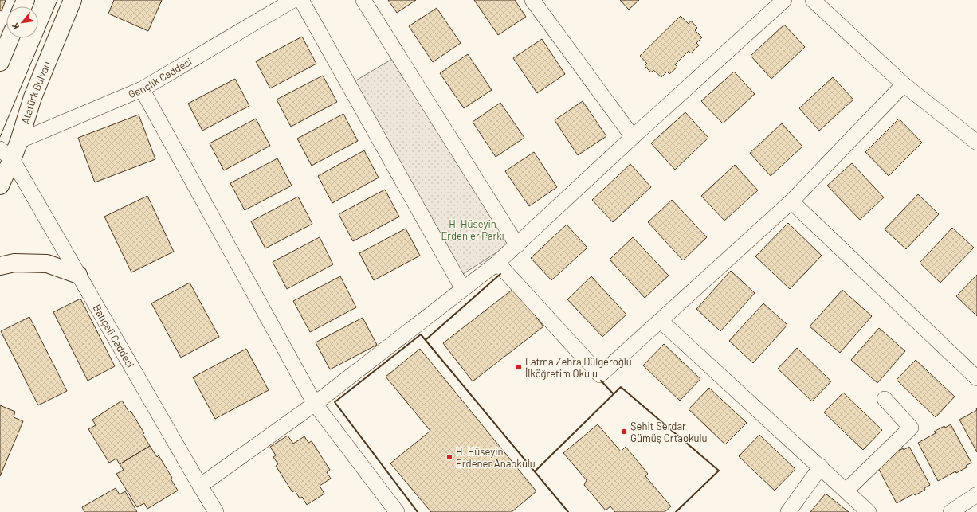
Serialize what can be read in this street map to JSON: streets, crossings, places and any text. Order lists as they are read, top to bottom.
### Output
{
  "streets": {
    "main road": ["Atatürk Bulvarı"],
    "street": ["Gençlik Caddesi", "Bahçeli Caddesi"]
  },
  "crossings": [
    ["Gençlik Caddesi", "Atatürk Bulvarı"],
    ["Atatürk Bulvarı", "Bahçeli Caddesi"]
  ],
  "parks": ["H. Hüseyin Erdenler Parkı"],
  "places": ["Fatma Zehra Dülgeroğlu İlköğretim Okulu", "Şehit Serdar Gümüş Ortaokulu", "H. Hüseyin Erdener Anaokulu"],
  "north": "bottom left"
}
